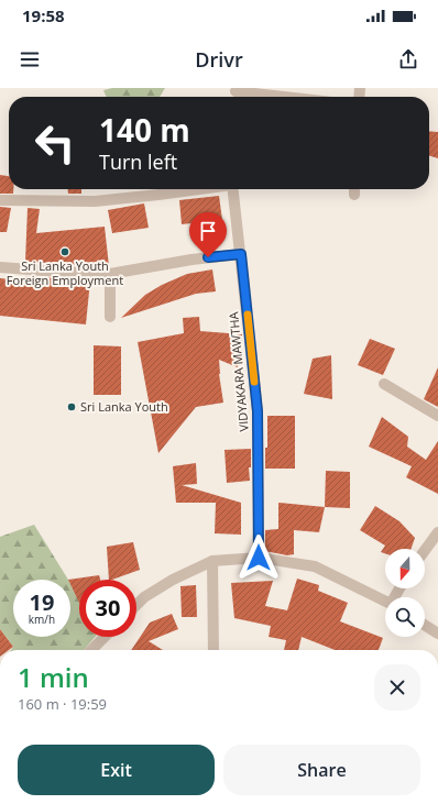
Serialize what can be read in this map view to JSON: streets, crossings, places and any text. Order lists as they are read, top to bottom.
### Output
{
  "streets": {
    "street": ["VIDYAKARA MAWTHA"]
  },
  "places": ["Sri Lanka Youth Foreign Employment", "Sri Lanka Youth"],
  "north": "bottom",
  "page": {
    "status": "19:58",
    "header": "Drivr",
    "turn": ["140 m", "Turn left"],
    "speed": "19 km/h",
    "limit": "30",
    "heading": ["1 min", "160 m · 19:59"],
    "buttons": ["Exit", "Share"]
  }
}
